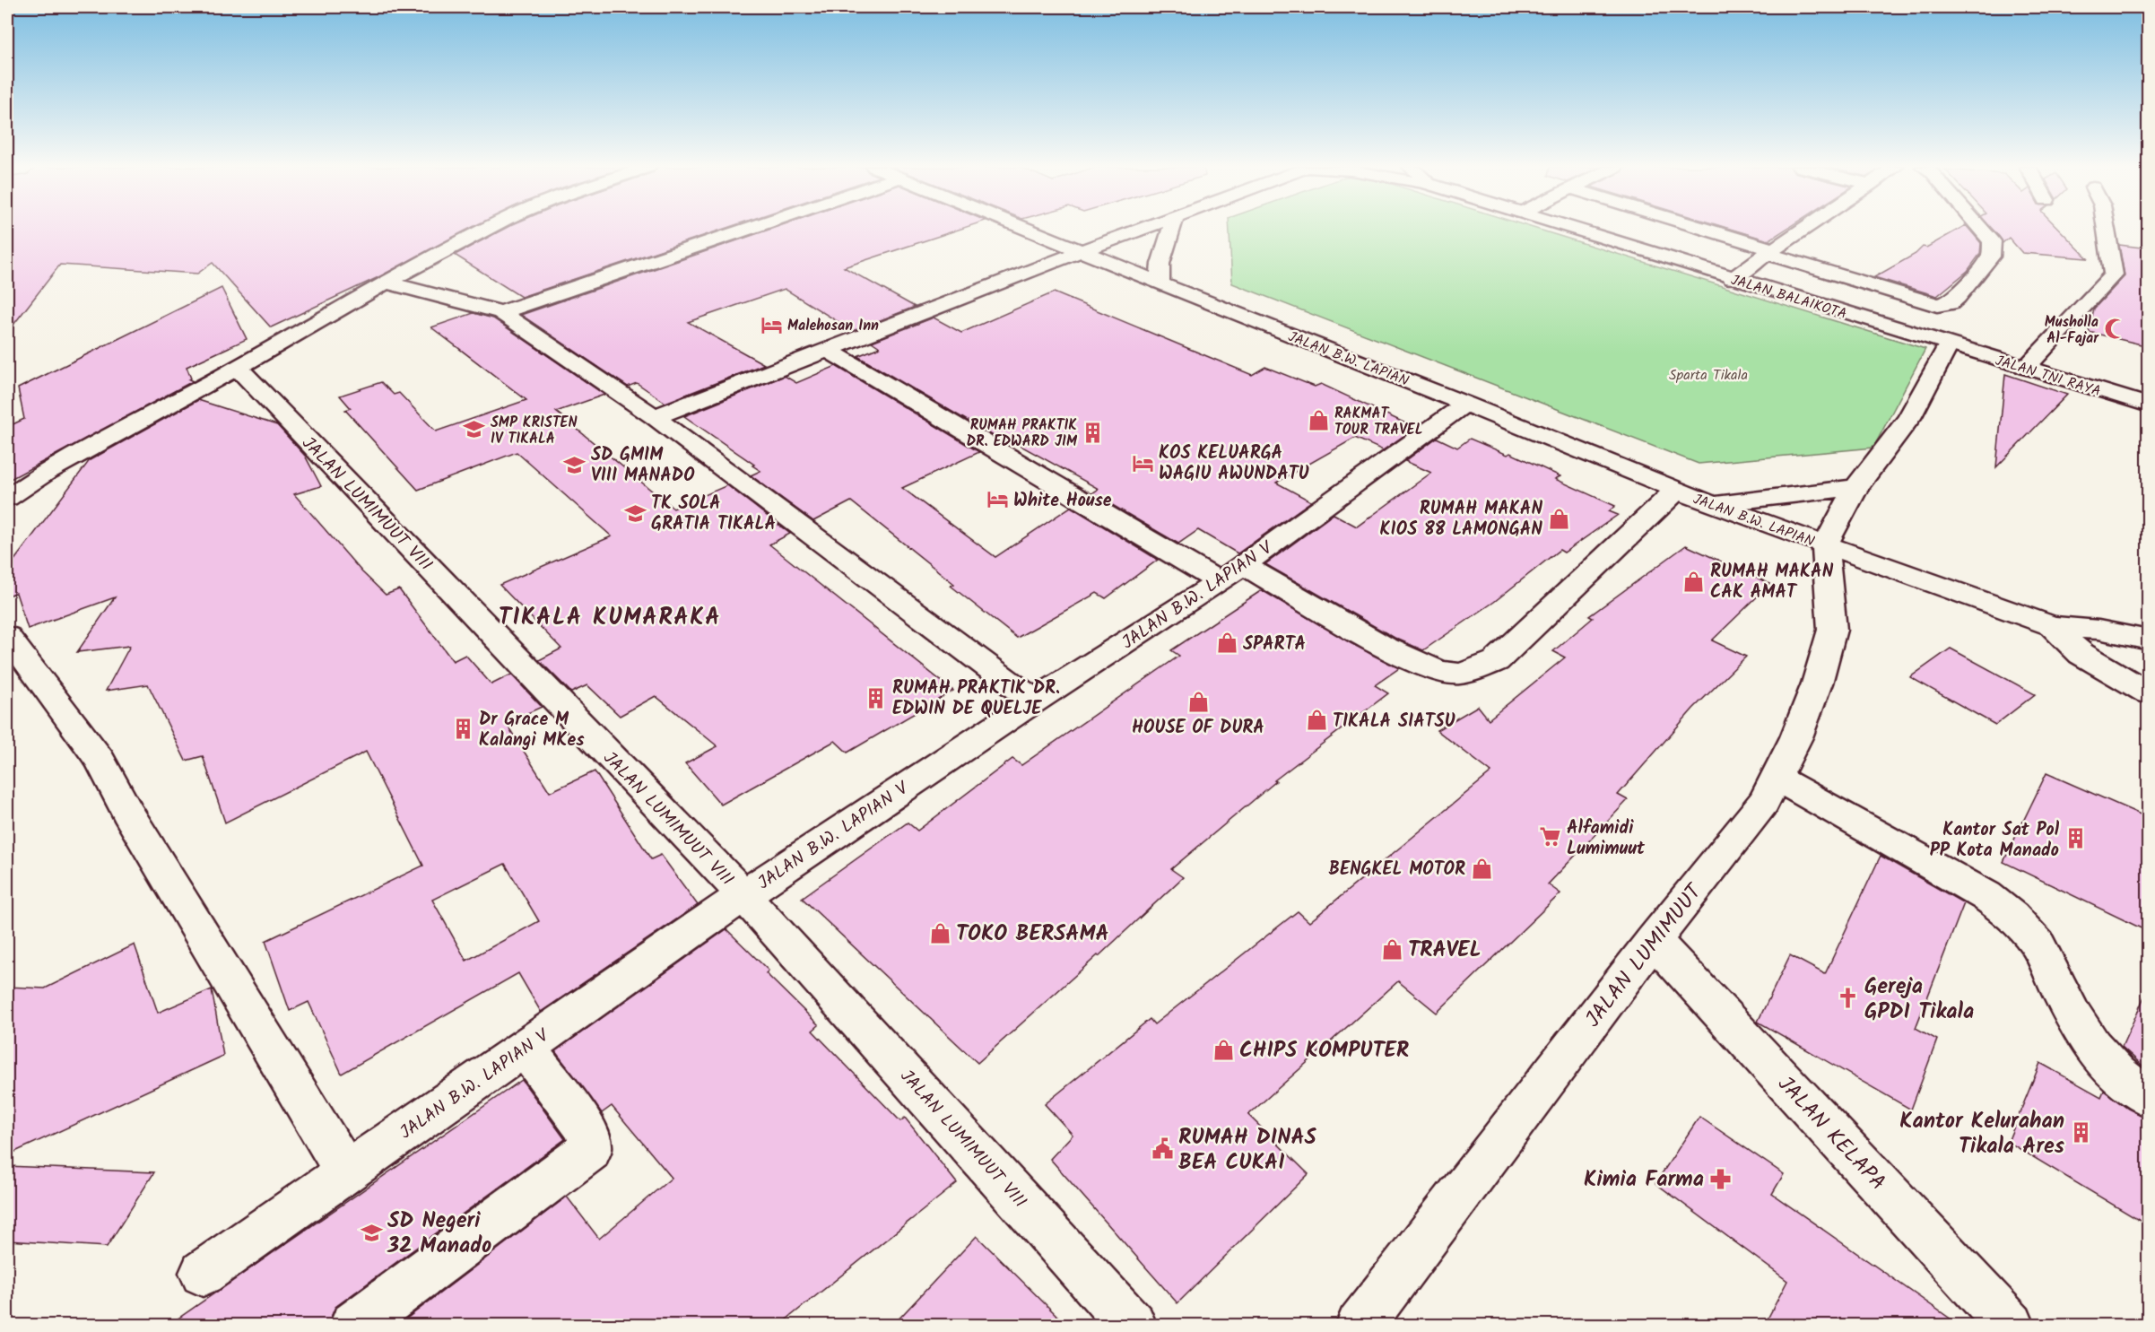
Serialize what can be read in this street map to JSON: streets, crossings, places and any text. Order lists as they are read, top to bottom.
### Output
{
  "streets": {
    "street": [
      "JALAN BALAIKOTA",
      "JALAN B.W. LAPIAN",
      "JALAN TNI RAYA",
      "JALAN LUMIMUUT VIII",
      "JALAN B.W. LAPIAN V",
      "JALAN LUMIMUUT",
      "JALAN KELAPA"
    ]
  },
  "crossings": [
    ["JALAN BALAIKOTA", "JALAN TNI RAYA"],
    ["JALAN B.W. LAPIAN", "JALAN B.W. LAPIAN V"],
    ["JALAN B.W. LAPIAN", "JALAN LUMIMUUT"],
    ["JALAN LUMIMUUT VIII", "JALAN B.W. LAPIAN V"],
    ["JALAN LUMIMUUT", "JALAN KELAPA"]
  ],
  "districts": ["TIKALA KUMARAKA"],
  "parks": ["Sparta Tikala"],
  "places": {
    "hotel": ["Malehosan Inn", "KOS KELUARGA WAGIU AWUNDATU", "White House"],
    "mosque": ["Musholla Al-Fajar"],
    "shop": [
      "RAKMAT TOUR TRAVEL",
      "RUMAH MAKAN KIOS 88 LAMONGAN",
      "RUMAH MAKAN CAK AMAT",
      "SPARTA",
      "HOUSE OF DURA",
      "TIKALA SIATSU",
      "BENGKEL MOTOR",
      "TOKO BERSAMA",
      "TRAVEL",
      "CHIPS KOMPUTER"
    ],
    "school or university": [
      "SMP KRISTEN IV TIKALA",
      "SD GMIM VIII MANADO",
      "TK SOLA GRATIA TIKALA",
      "SD Negeri 32 Manado"
    ],
    "building": [
      "RUMAH PRAKTIK DR. EDWARD JIM",
      "RUMAH PRAKTIK DR. EDWIN DE QUELJE",
      "Dr Grace M Kalangi MKes",
      "Kantor Sat Pol PP Kota Manado",
      "Kantor Kelurahan Tikala Ares"
    ],
    "supermarket": ["Alfamidi Lumimuut"],
    "church": ["Gereja GPDI Tikala"],
    "public building": ["RUMAH DINAS BEA CUKAI"],
    "pharmacy": ["Kimia Farma"]
  }
}
